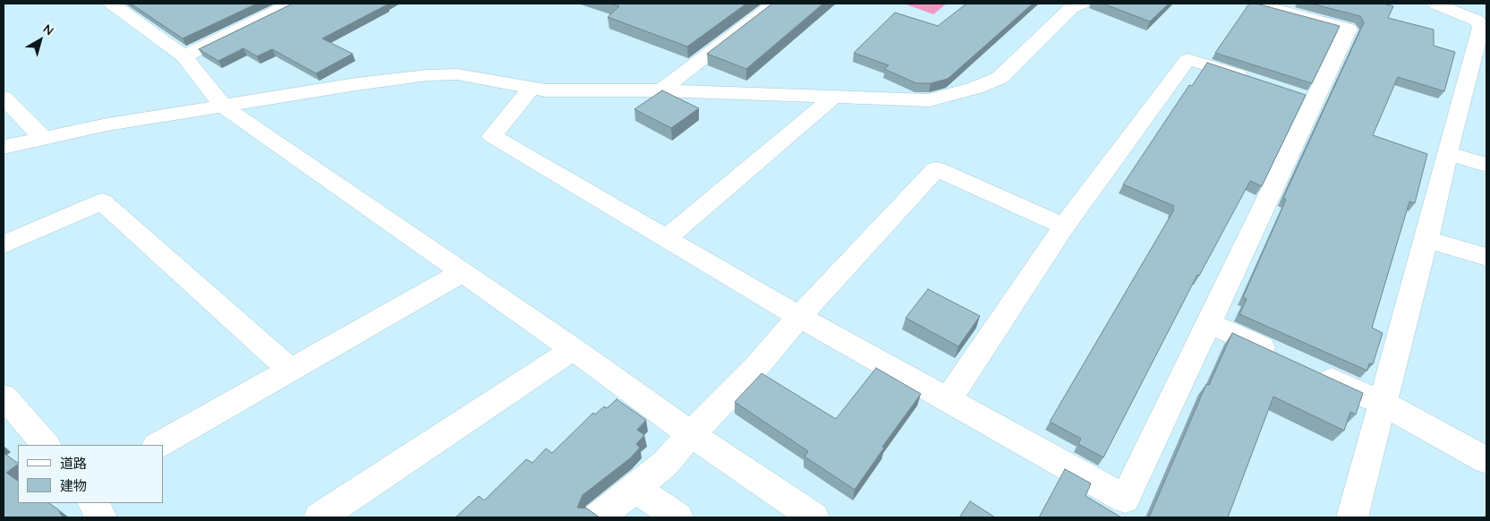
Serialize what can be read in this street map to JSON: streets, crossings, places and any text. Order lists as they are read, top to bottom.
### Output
{
  "legend": ["道路", "建物"],
  "north": "top right"
}
